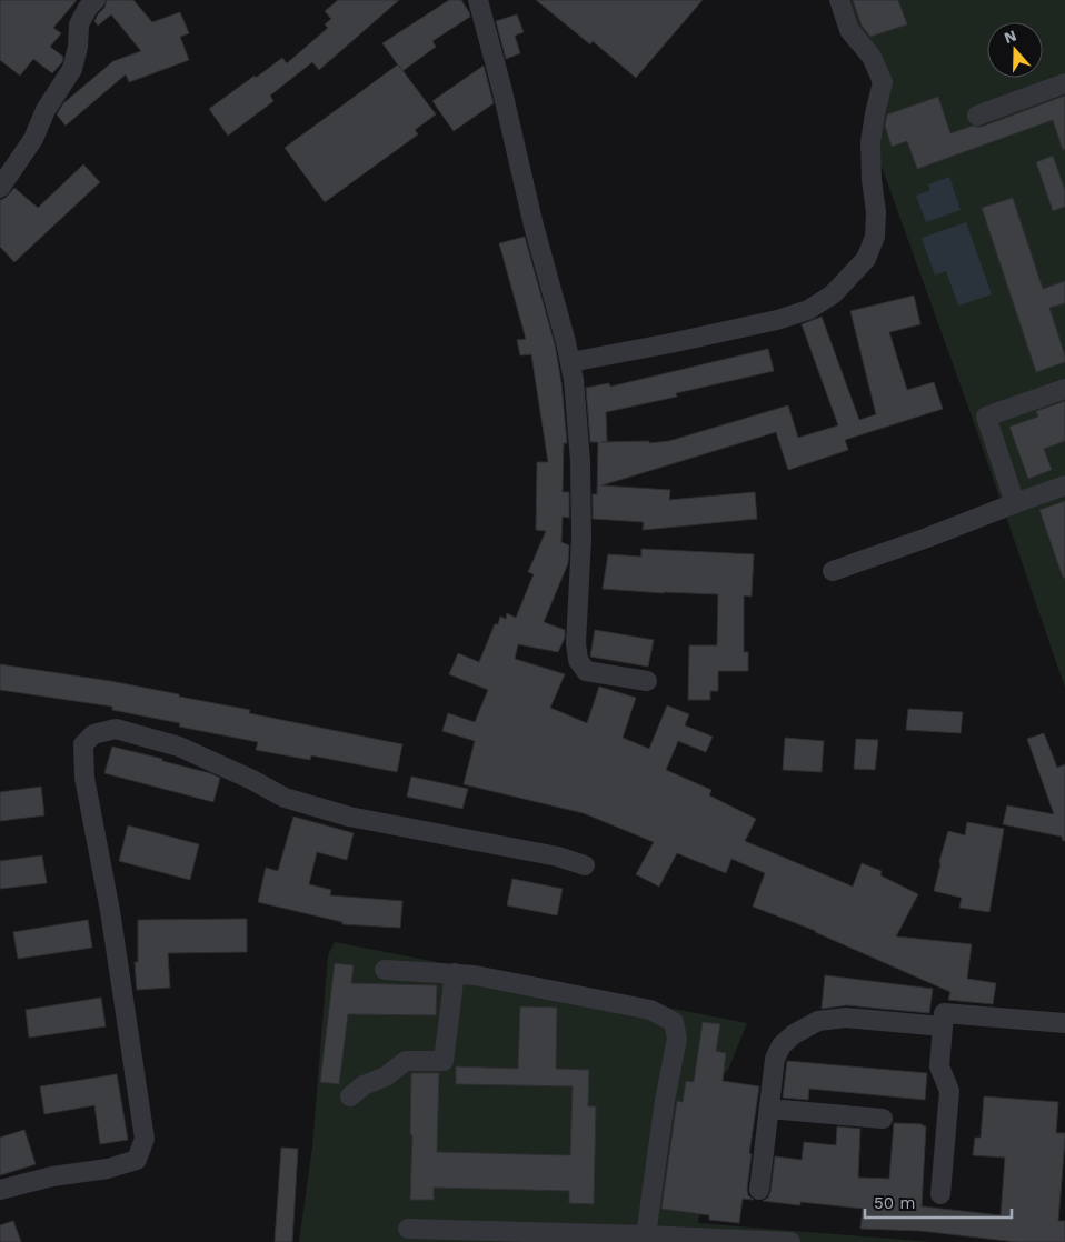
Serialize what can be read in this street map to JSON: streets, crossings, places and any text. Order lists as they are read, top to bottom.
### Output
{
  "scale_bar": "50 m",
  "north": "top"
}
